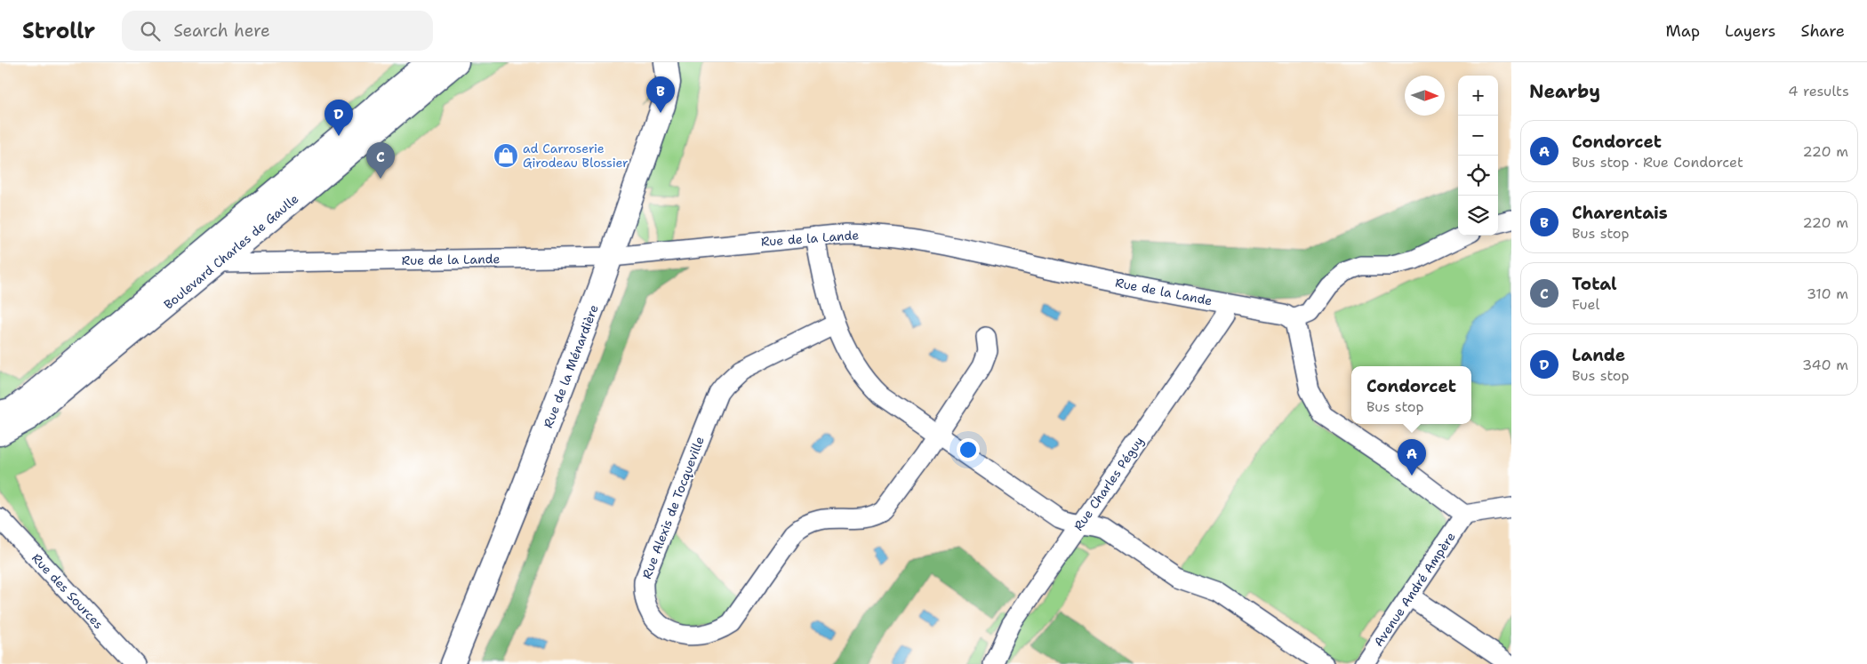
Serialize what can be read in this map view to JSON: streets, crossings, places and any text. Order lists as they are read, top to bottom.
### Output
{
  "streets": {
    "main road": ["Boulevard Charles de Gaulle", "Rue de la Ménardière"],
    "street": [
      "Rue de la Lande",
      "Rue Charles Péguy",
      "Rue Alexis de Tocqueville",
      "Avenue André Ampère",
      "Rue des Sources"
    ]
  },
  "crossings": [
    ["Rue de la Lande", "Boulevard Charles de Gaulle"],
    ["Rue de la Lande", "Rue de la Ménardière"],
    ["Rue de la Lande", "Rue Charles Péguy"]
  ],
  "places": {
    "shop": ["ad Carroserie Girodeau Blossier"]
  },
  "north": "right",
  "page": {
    "header": "Strollr",
    "search": "Search here",
    "nav": ["Map", "Layers", "Share"],
    "heading": ["Nearby", "4 results"],
    "map_buttons": ["+", "−"],
    "pins": [
      "B",
      "D",
      "C",
      "A"
    ],
    "list": [
      {
        "mark": "A",
        "name": "Condorcet",
        "note": "Bus stop · Rue Condorcet",
        "value": "220 m"
      },
      {
        "mark": "B",
        "name": "Charentais",
        "note": "Bus stop",
        "value": "220 m"
      },
      {
        "mark": "C",
        "name": "Total",
        "note": "Fuel",
        "value": "310 m"
      },
      {
        "mark": "D",
        "name": "Lande",
        "note": "Bus stop",
        "value": "340 m"
      }
    ],
    "popup": ["Condorcet", "Bus stop"]
  }
}
